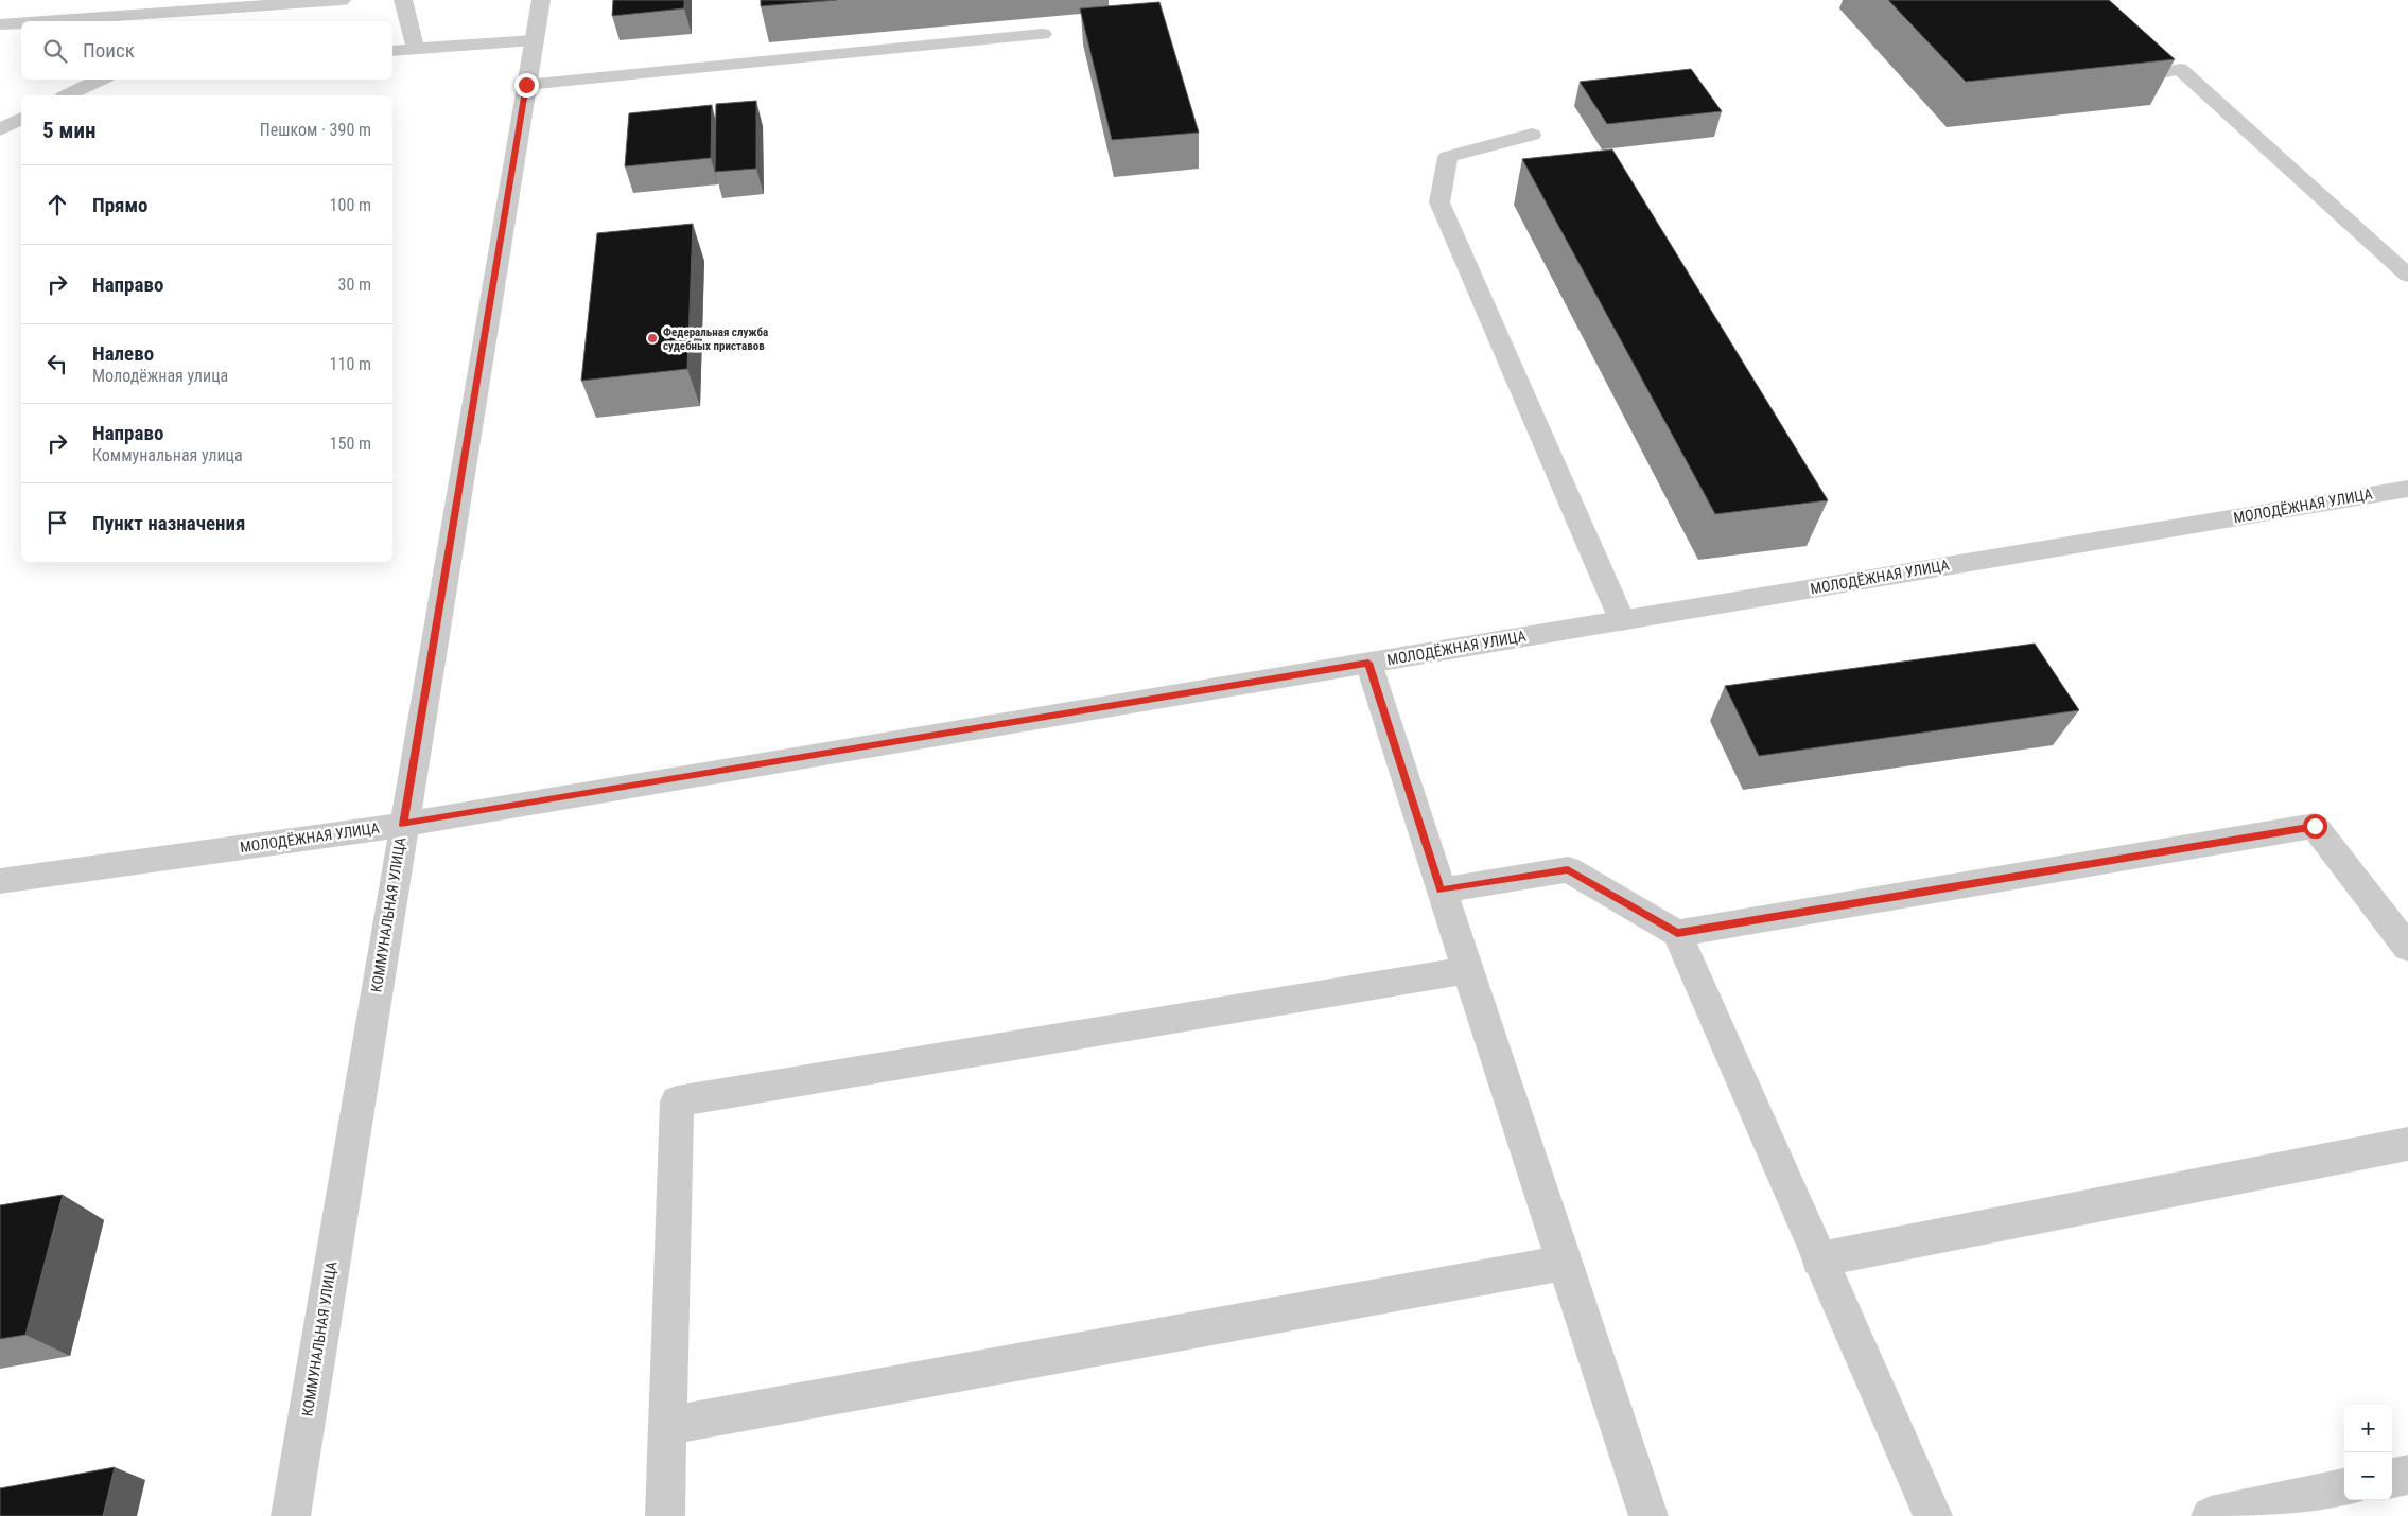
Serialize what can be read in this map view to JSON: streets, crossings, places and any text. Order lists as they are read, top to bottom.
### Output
{
  "streets": {
    "street": ["МОЛОДЁЖНАЯ УЛИЦА", "КОММУНАЛЬНАЯ УЛИЦА"]
  },
  "crossings": [
    ["МОЛОДЁЖНАЯ УЛИЦА", "КОММУНАЛЬНАЯ УЛИЦА"]
  ],
  "places": ["Федеральная служба судебных приставов"],
  "page": {
    "search": "Поиск",
    "heading": ["5 мин", "Пешком · 390 m"],
    "list": [
      ["Прямо", "100 m"],
      ["Направо", "30 m"],
      ["Налево", "Молодёжная улица", "110 m"],
      ["Направо", "Коммунальная улица", "150 m"],
      "Пункт назначения"
    ],
    "map_buttons": ["+", "−"]
  }
}
